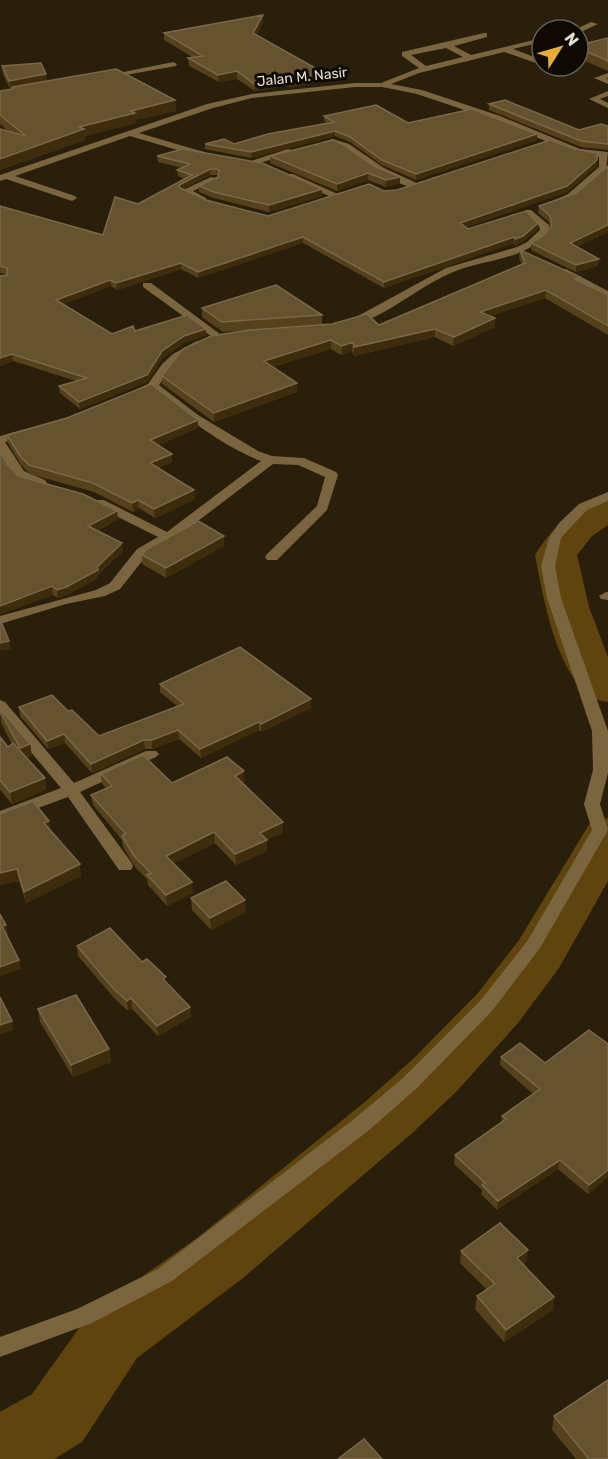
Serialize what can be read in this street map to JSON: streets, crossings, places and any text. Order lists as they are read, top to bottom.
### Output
{
  "streets": {
    "street": ["Jalan M. Nasir"]
  },
  "north": "top right"
}
